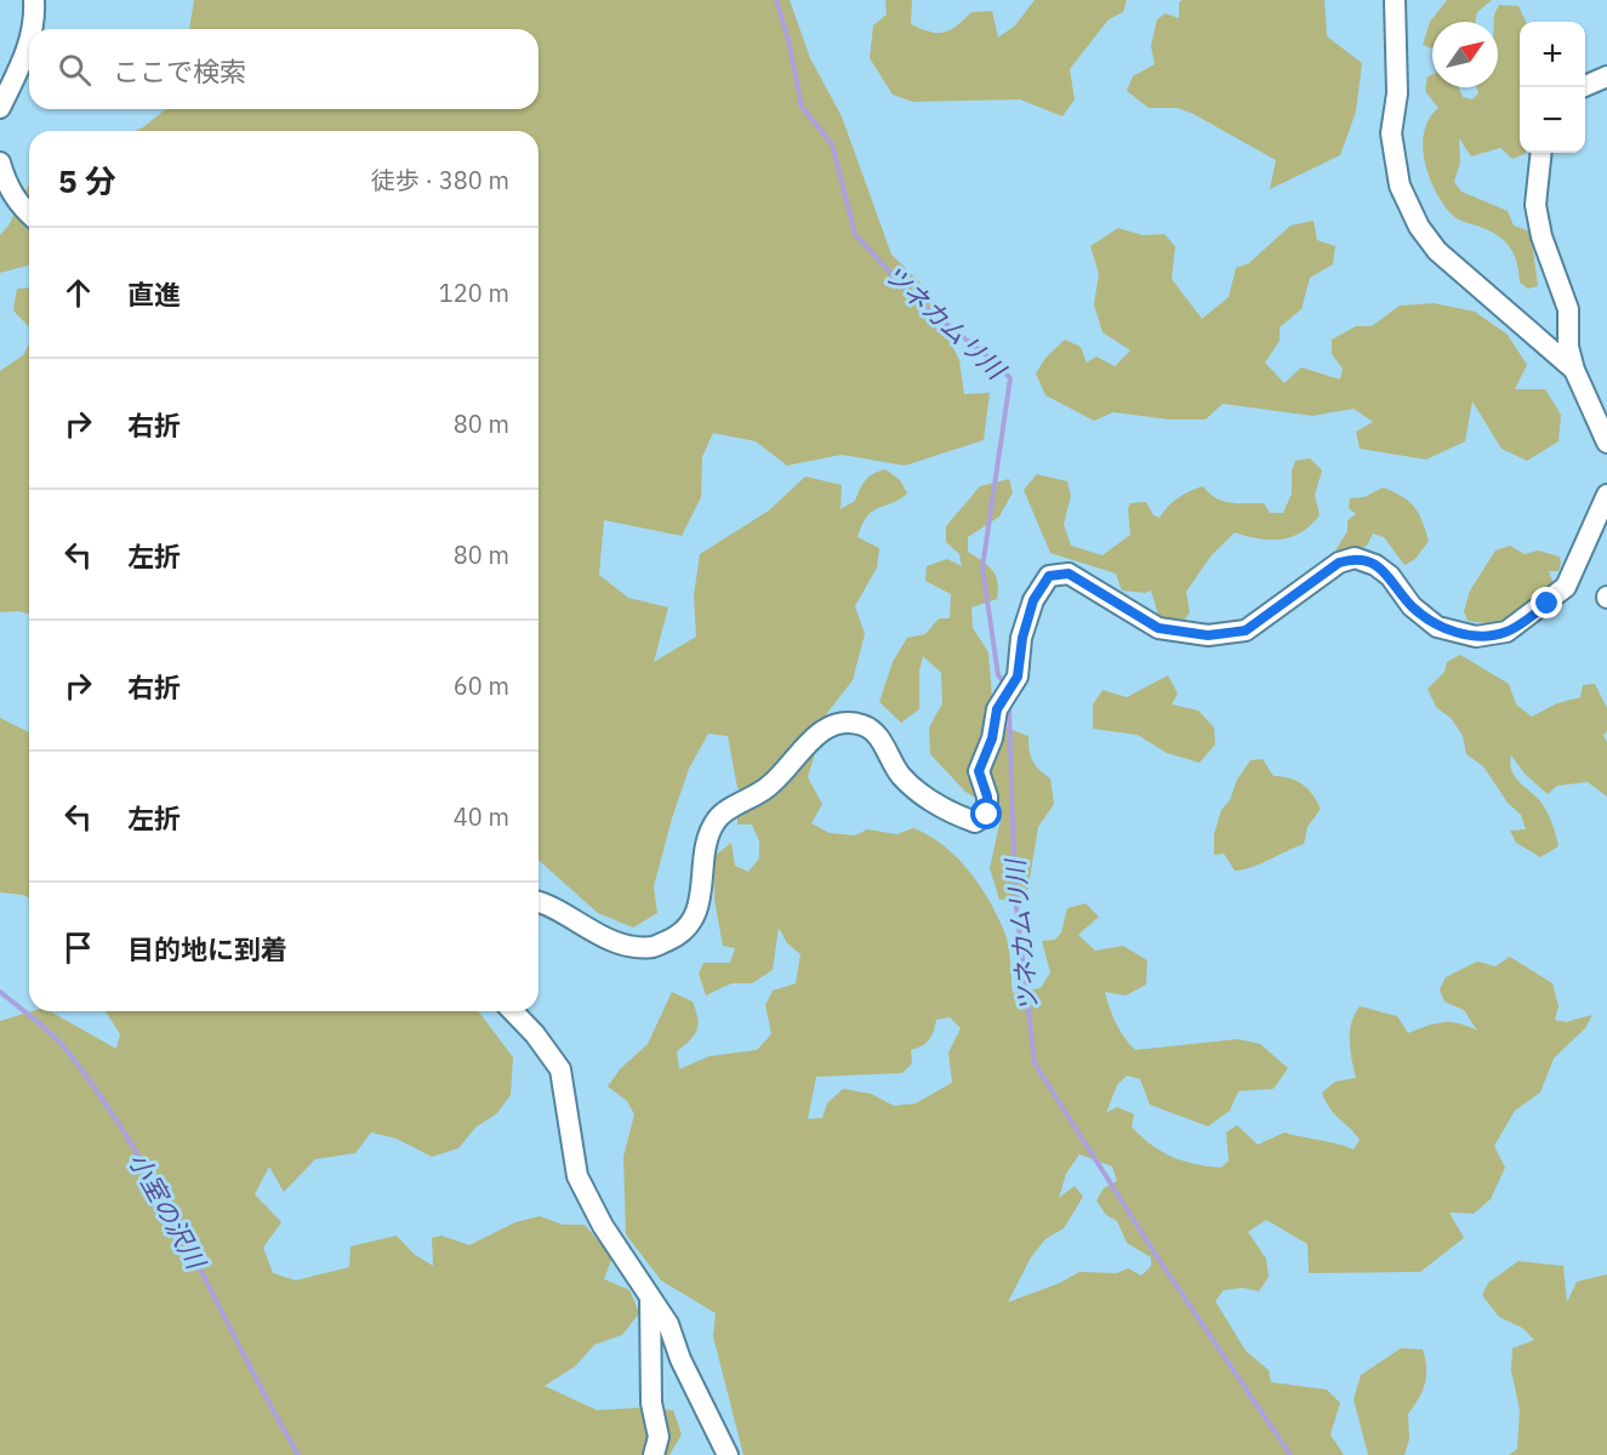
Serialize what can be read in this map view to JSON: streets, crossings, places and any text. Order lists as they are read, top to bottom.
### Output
{
  "water": ["ツネカムリ川", "小室の沢川"],
  "north": "top right",
  "page": {
    "map_buttons": ["+", "−"],
    "search": "ここで検索",
    "heading": ["5 分", "徒歩 · 380 m"],
    "list": [
      ["直進", "120 m"],
      ["右折", "80 m"],
      ["左折", "80 m"],
      ["右折", "60 m"],
      ["左折", "40 m"],
      "目的地に到着"
    ]
  }
}
